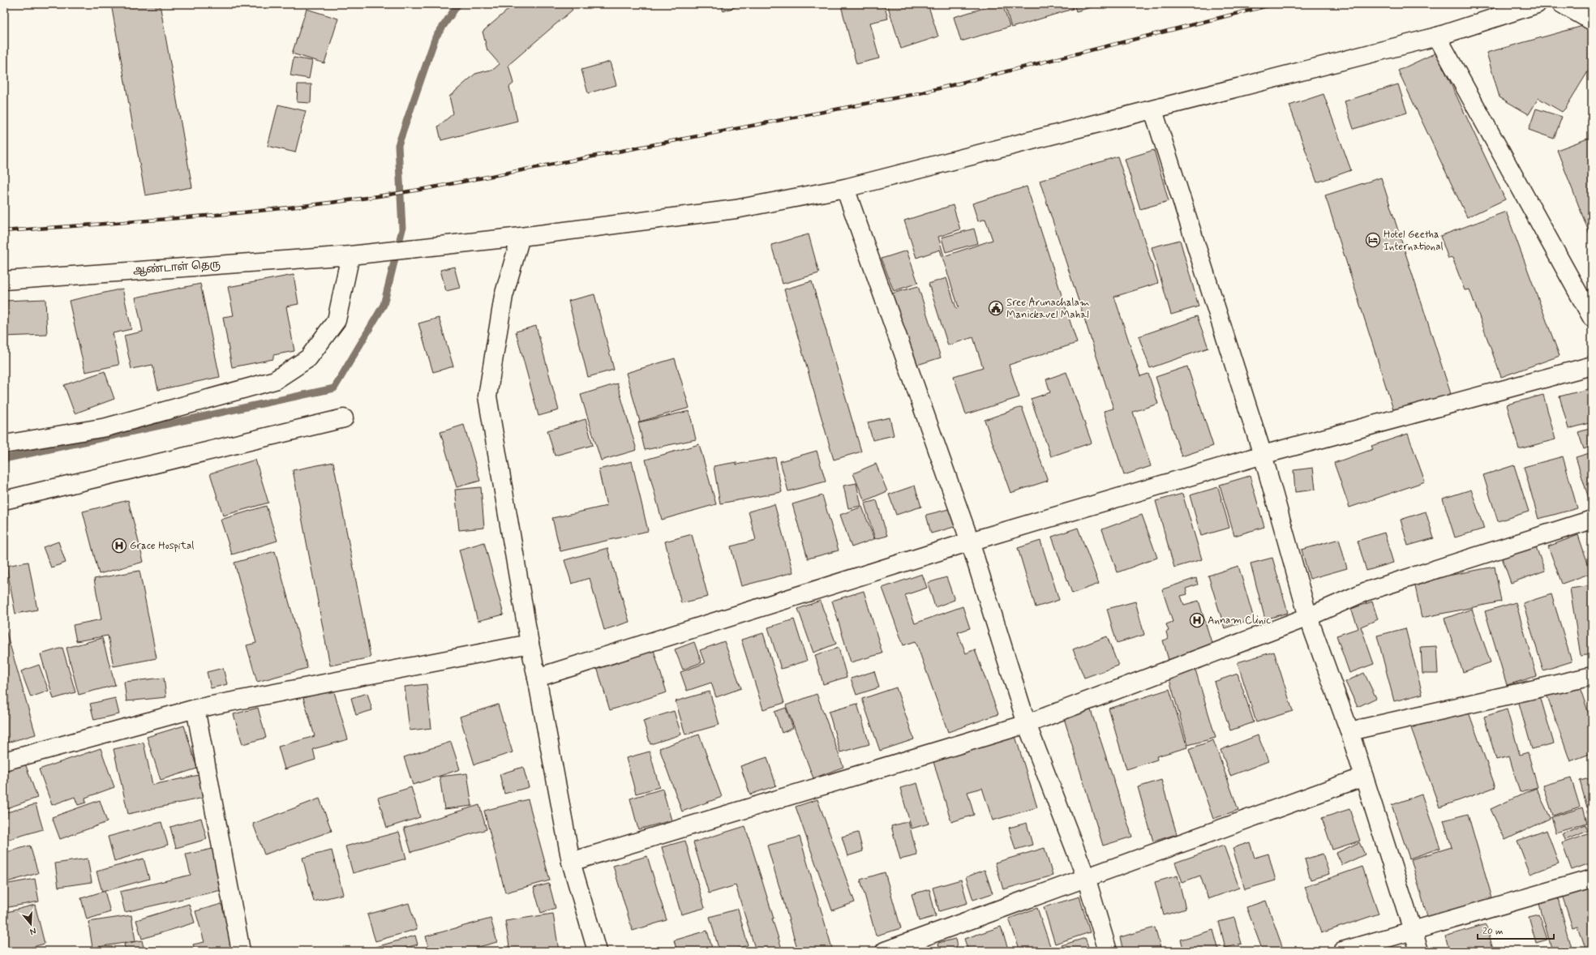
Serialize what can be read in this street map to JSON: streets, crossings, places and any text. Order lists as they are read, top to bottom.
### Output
{
  "streets": {
    "street": ["ஆண்டாள் தெரு"]
  },
  "places": {
    "hotel": ["Hotel Geetha International"],
    "public building": ["Sree Arunachalam Manickavel Mahal"],
    "hospital": ["Grace Hospital", "Annam Clinic"]
  },
  "scale_bar": "20 m",
  "north": "bottom"
}
